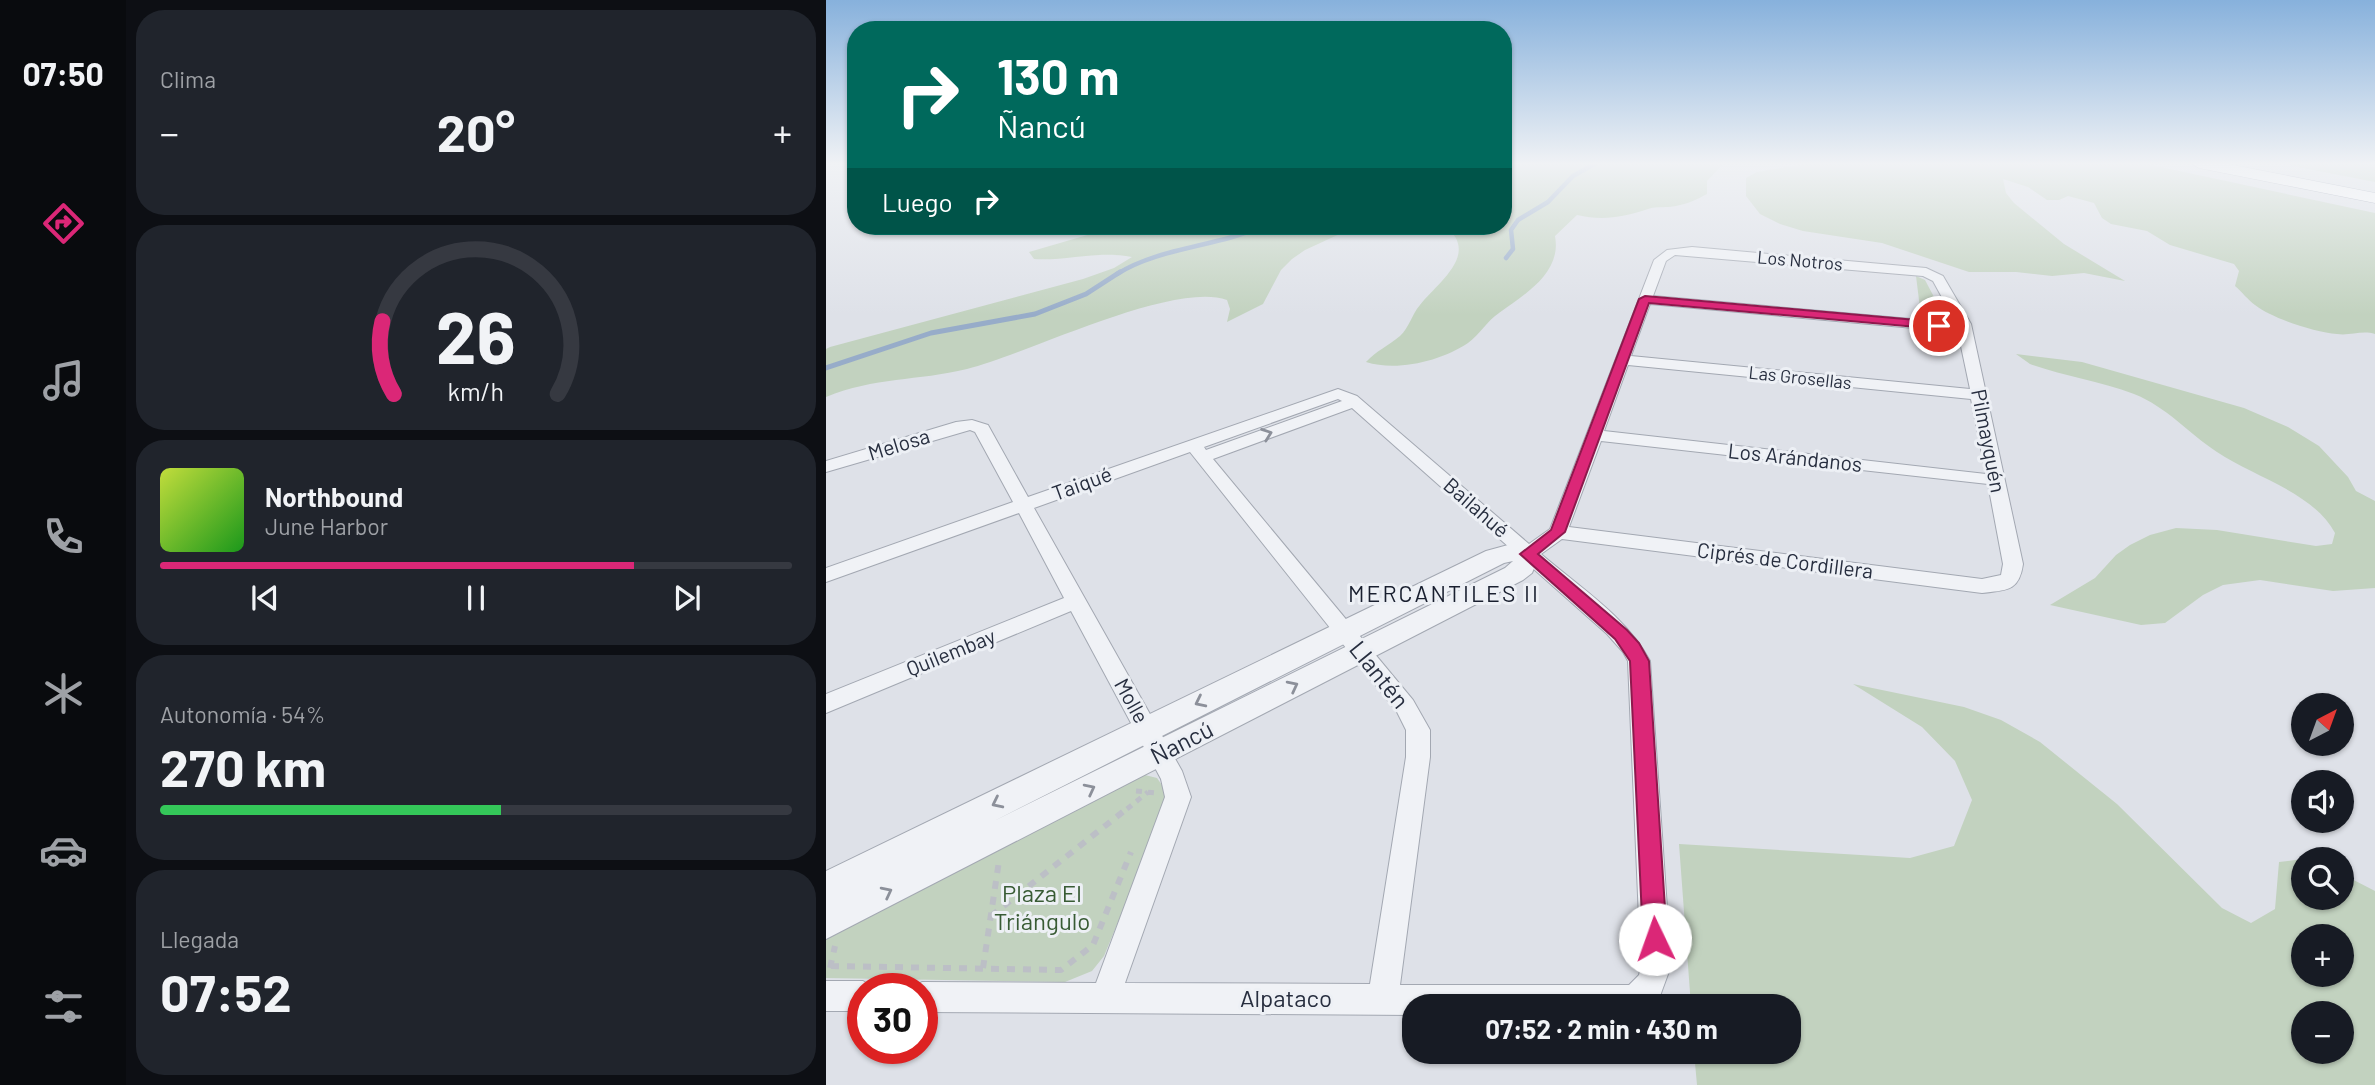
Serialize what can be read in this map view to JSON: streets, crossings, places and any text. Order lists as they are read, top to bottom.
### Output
{
  "streets": {
    "street": [
      "Los Notros",
      "Las Grosellas",
      "Pilmayquén",
      "Melosa",
      "Los Arándanos",
      "Taiqué",
      "Bailahué",
      "Ciprés de Cordillera",
      "Quilembay",
      "Llantén",
      "Molle",
      "Ñancú",
      "Alpataco"
    ]
  },
  "crossings": [
    ["Los Notros", "Pilmayquén"],
    ["Las Grosellas", "Pilmayquén"],
    ["Pilmayquén", "Los Arándanos"],
    ["Pilmayquén", "Ciprés de Cordillera"],
    ["Melosa", "Molle"],
    ["Taiqué", "Bailahué"],
    ["Taiqué", "Llantén"],
    ["Taiqué", "Molle"],
    ["Bailahué", "Ñancú"],
    ["Bailahué", "Alpataco"],
    ["Ciprés de Cordillera", "Ñancú"],
    ["Quilembay", "Molle"],
    ["Llantén", "Ñancú"],
    ["Llantén", "Alpataco"],
    ["Molle", "Ñancú"],
    ["Molle", "Alpataco"]
  ],
  "districts": ["MERCANTILES II"],
  "parks": ["Plaza El Triángulo"],
  "north": "top right",
  "page": {
    "tabs": "07:50",
    "tile": [
      "Clima",
      ["Autonomía · 54%", "270 km"],
      ["Llegada", "07:52"]
    ],
    "turn": ["130 m", "Ñancú"],
    "heat": ["−", "20°", "+"],
    "then": "Luego",
    "song": ["Northbound", "June Harbor"],
    "map_buttons": ["+", "−"],
    "limit": "30",
    "trip": "07:52 · 2 min · 430 m",
    "gauge": ["26", "km/h"]
  }
}
